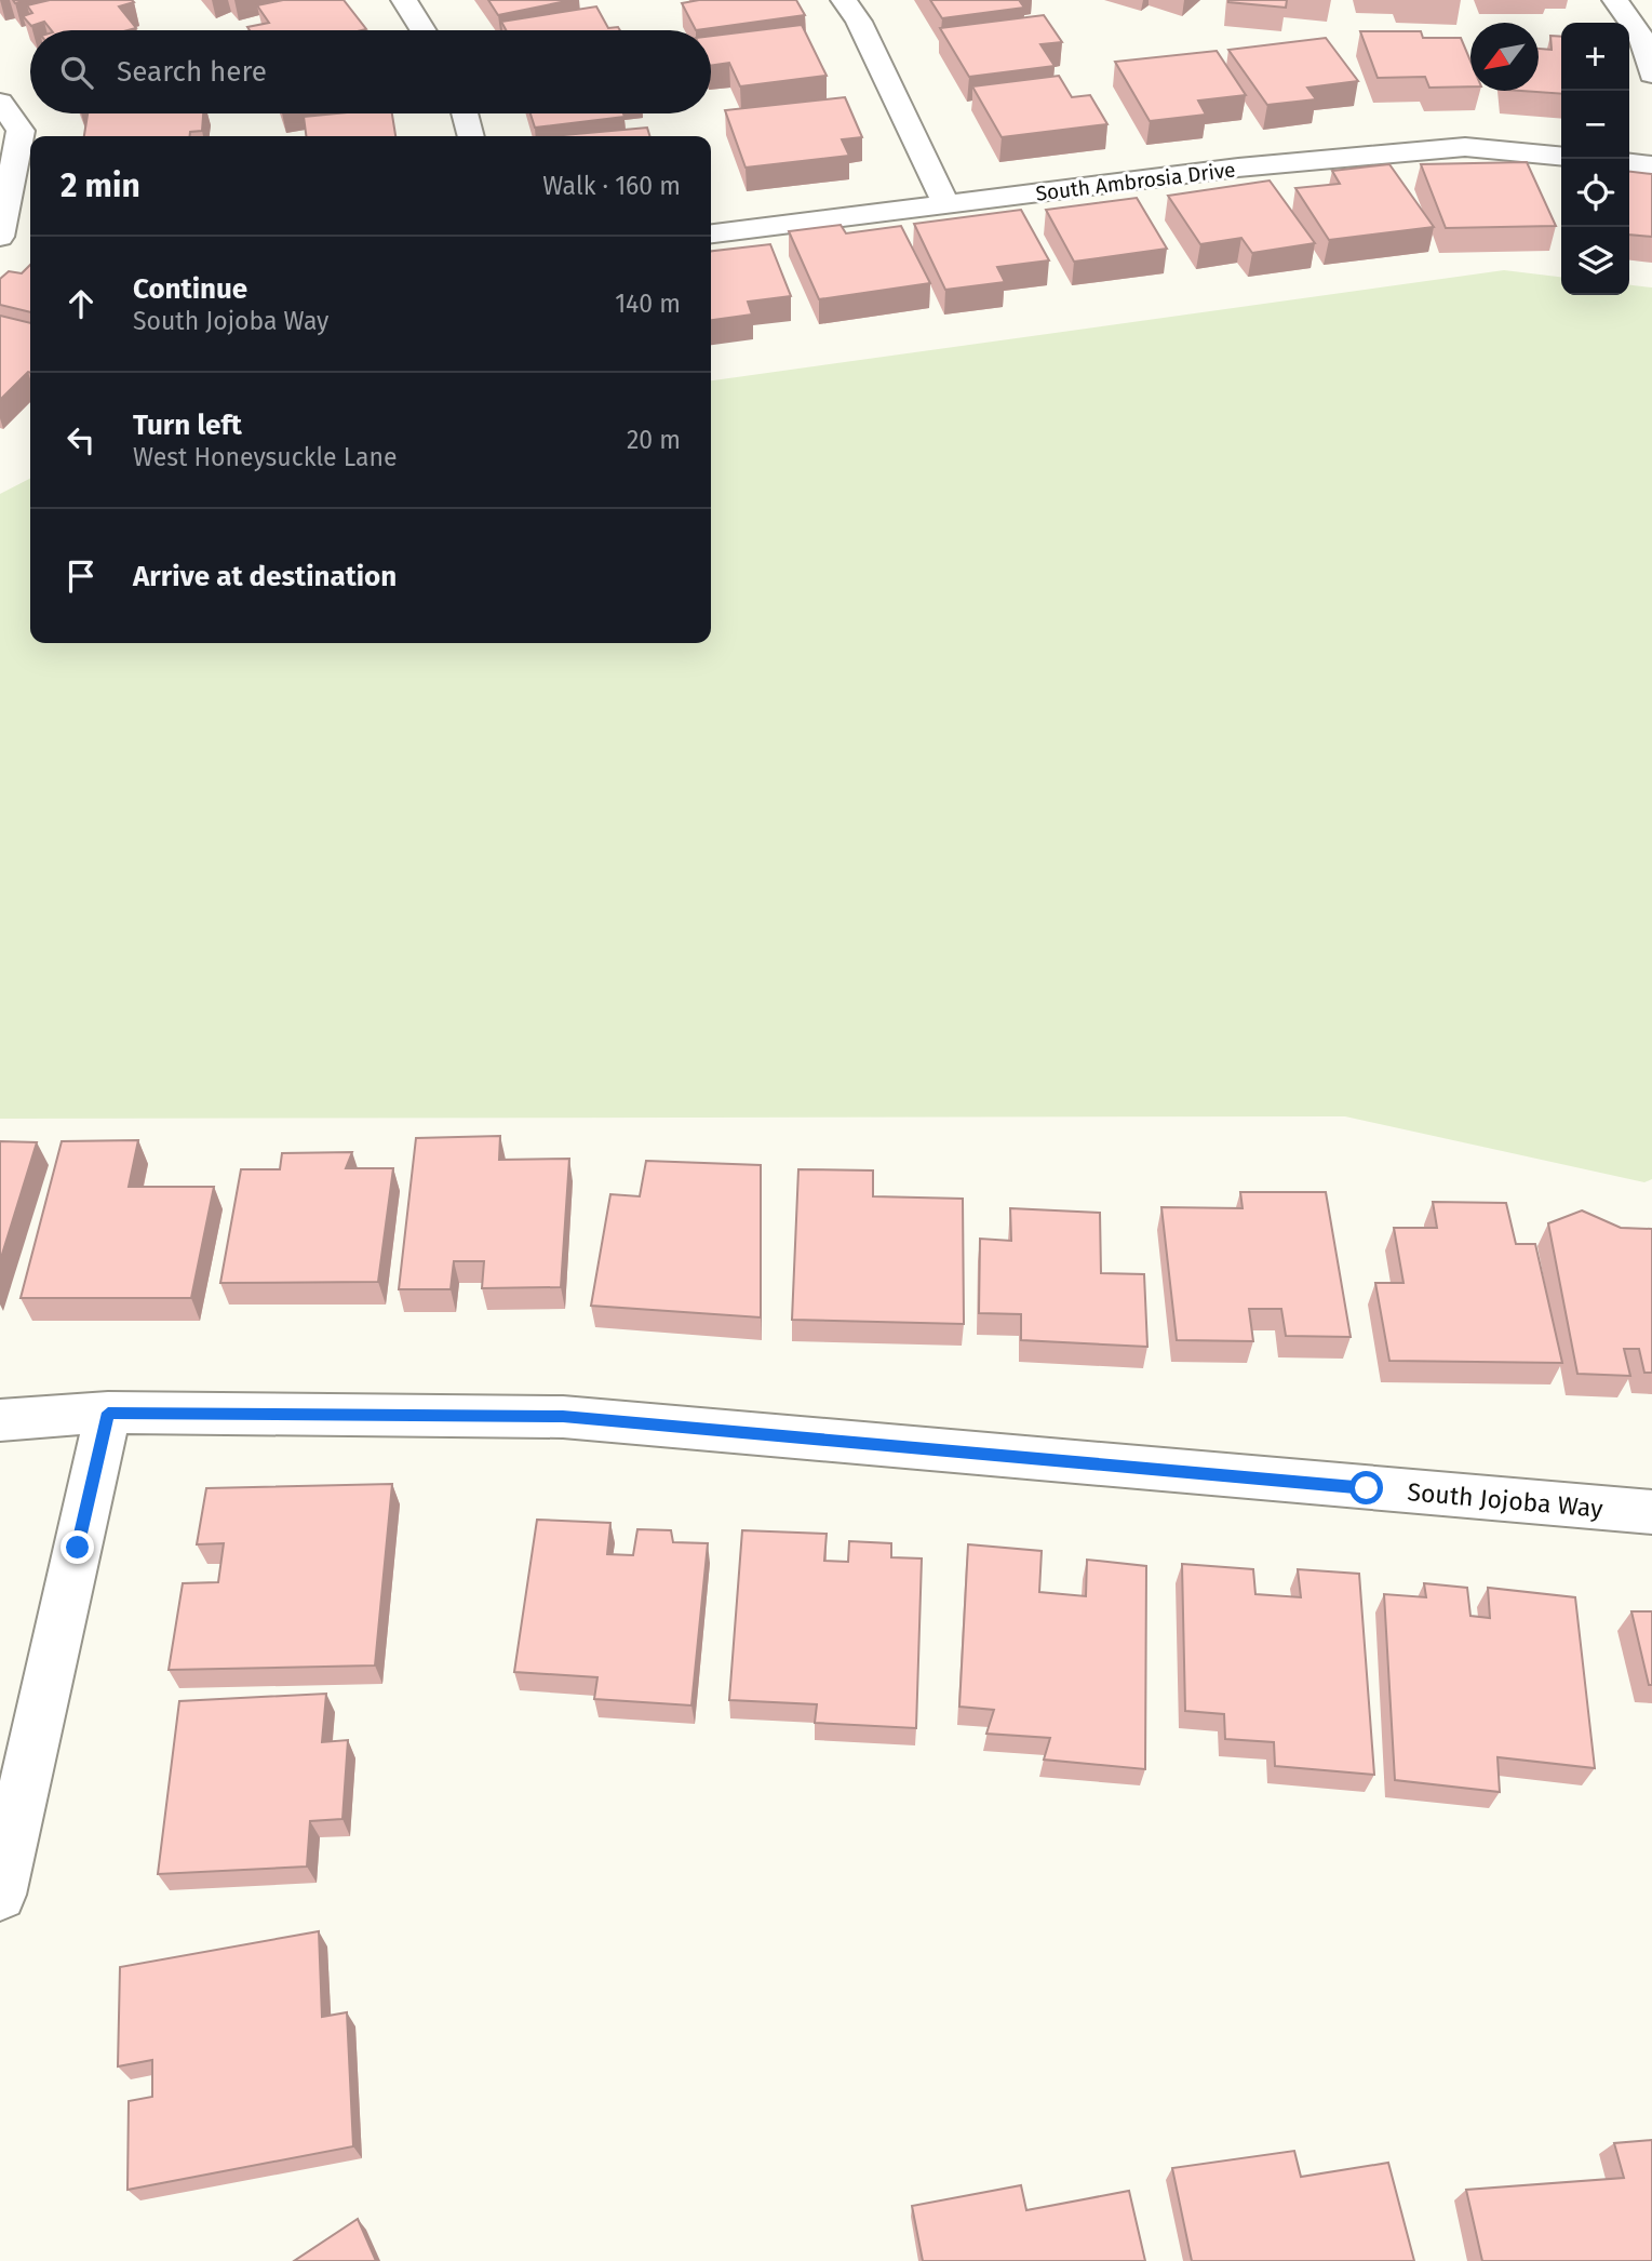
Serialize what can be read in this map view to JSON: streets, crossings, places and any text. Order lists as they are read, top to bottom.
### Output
{
  "streets": {
    "street": ["South Ambrosia Drive", "South Jojoba Way"]
  },
  "north": "bottom left",
  "page": {
    "map_buttons": ["+", "−"],
    "search": "Search here",
    "heading": ["2 min", "Walk · 160 m"],
    "list": [
      ["Continue", "South Jojoba Way", "140 m"],
      ["Turn left", "West Honeysuckle Lane", "20 m"],
      "Arrive at destination"
    ]
  }
}
